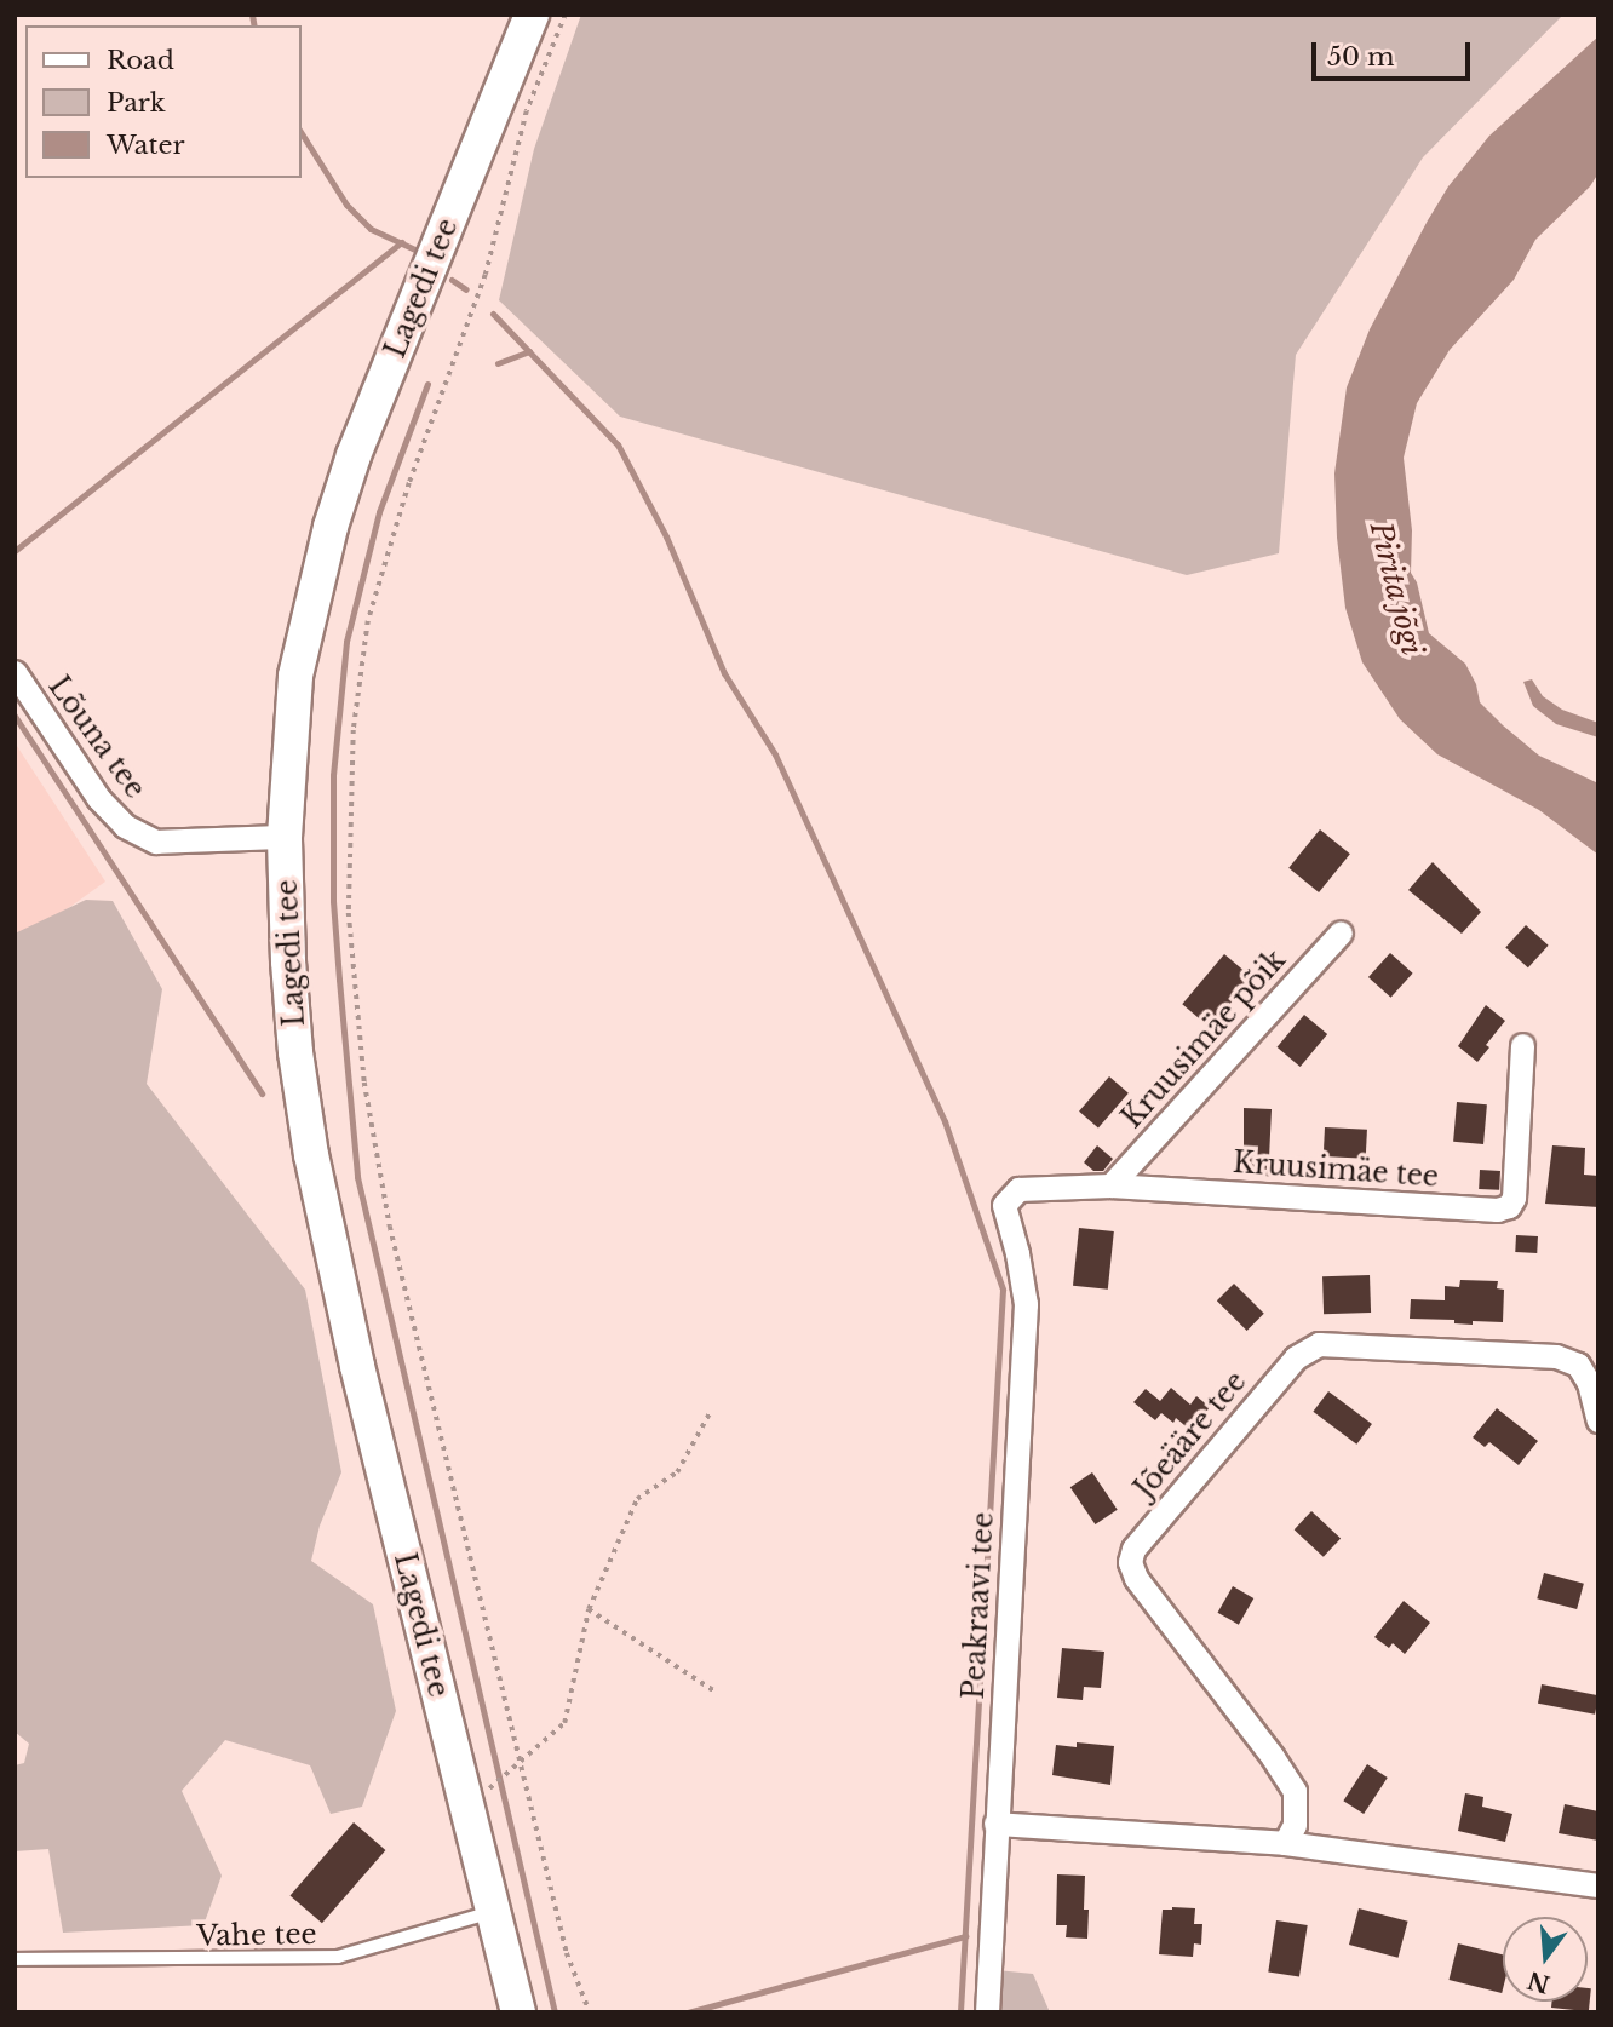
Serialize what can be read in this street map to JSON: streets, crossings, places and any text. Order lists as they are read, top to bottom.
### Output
{
  "streets": {
    "street": [
      "Lagedi tee",
      "Lõuna tee",
      "Kruusimäe põik",
      "Kruusimäe tee",
      "Jõeääre tee",
      "Peakraavi tee"
    ],
    "lane": ["Vahe tee"]
  },
  "crossings": [
    ["Lagedi tee", "Lõuna tee"],
    ["Lagedi tee", "Vahe tee"],
    ["Kruusimäe põik", "Kruusimäe tee"],
    ["Kruusimäe tee", "Peakraavi tee"]
  ],
  "water": ["Pirita jõgi"],
  "legend": ["Road", "Park", "Water"],
  "scale_bar": "50 m",
  "north": "bottom"
}
